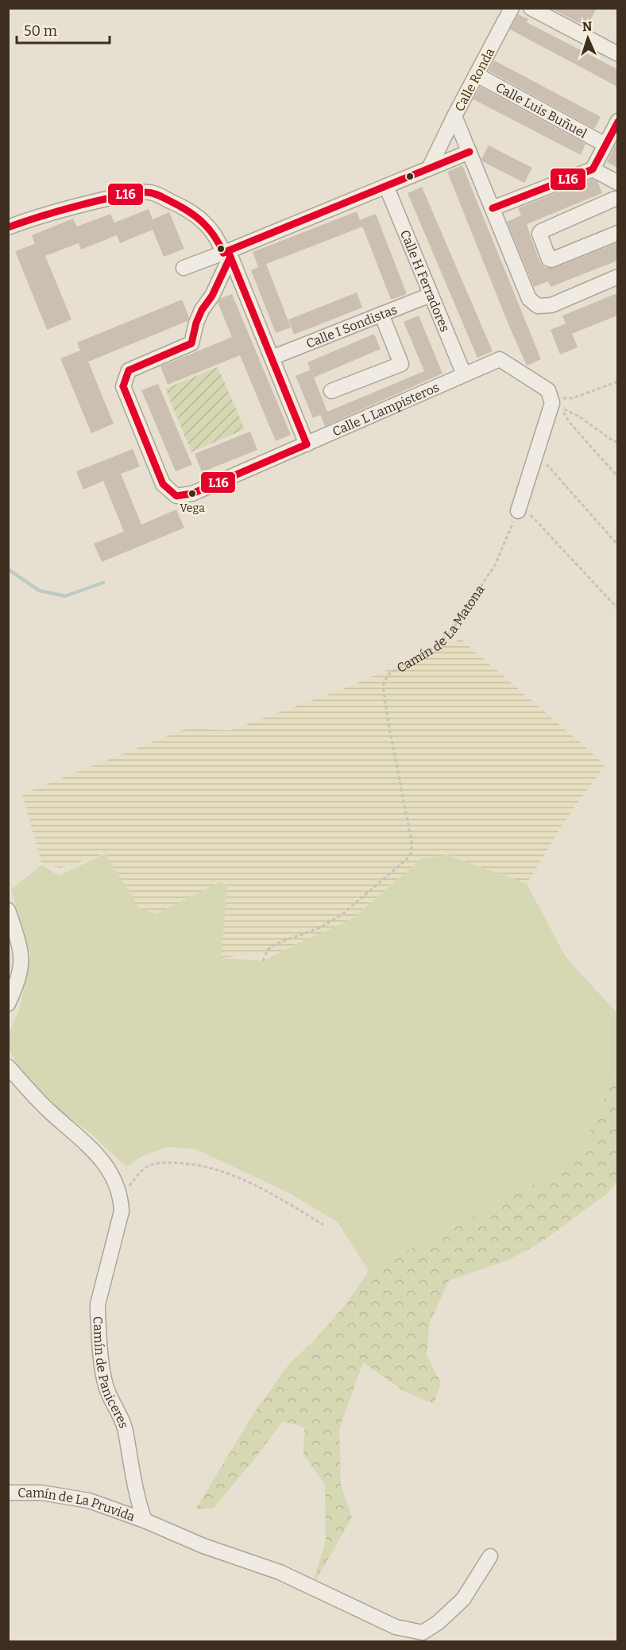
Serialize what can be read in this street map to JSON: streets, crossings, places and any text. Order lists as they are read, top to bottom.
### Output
{
  "streets": {
    "street": [
      "Calle Ronda",
      "Calle Luis Buñuel",
      "Calle H Ferradores",
      "Calle I Sondistas",
      "Calle L Lampisteros",
      "Camín de Paniceres",
      "Camín de La Pruvida"
    ],
    "path": ["Camín de La Matona"]
  },
  "crossings": [
    ["Calle Ronda", "Calle Luis Buñuel"],
    ["Calle H Ferradores", "Calle I Sondistas"],
    ["Calle H Ferradores", "Calle L Lampisteros"],
    ["Camín de Paniceres", "Camín de La Pruvida"]
  ],
  "places": ["Vega"],
  "lines": ["transit line L16"],
  "scale_bar": "50 m",
  "north": "top"
}
